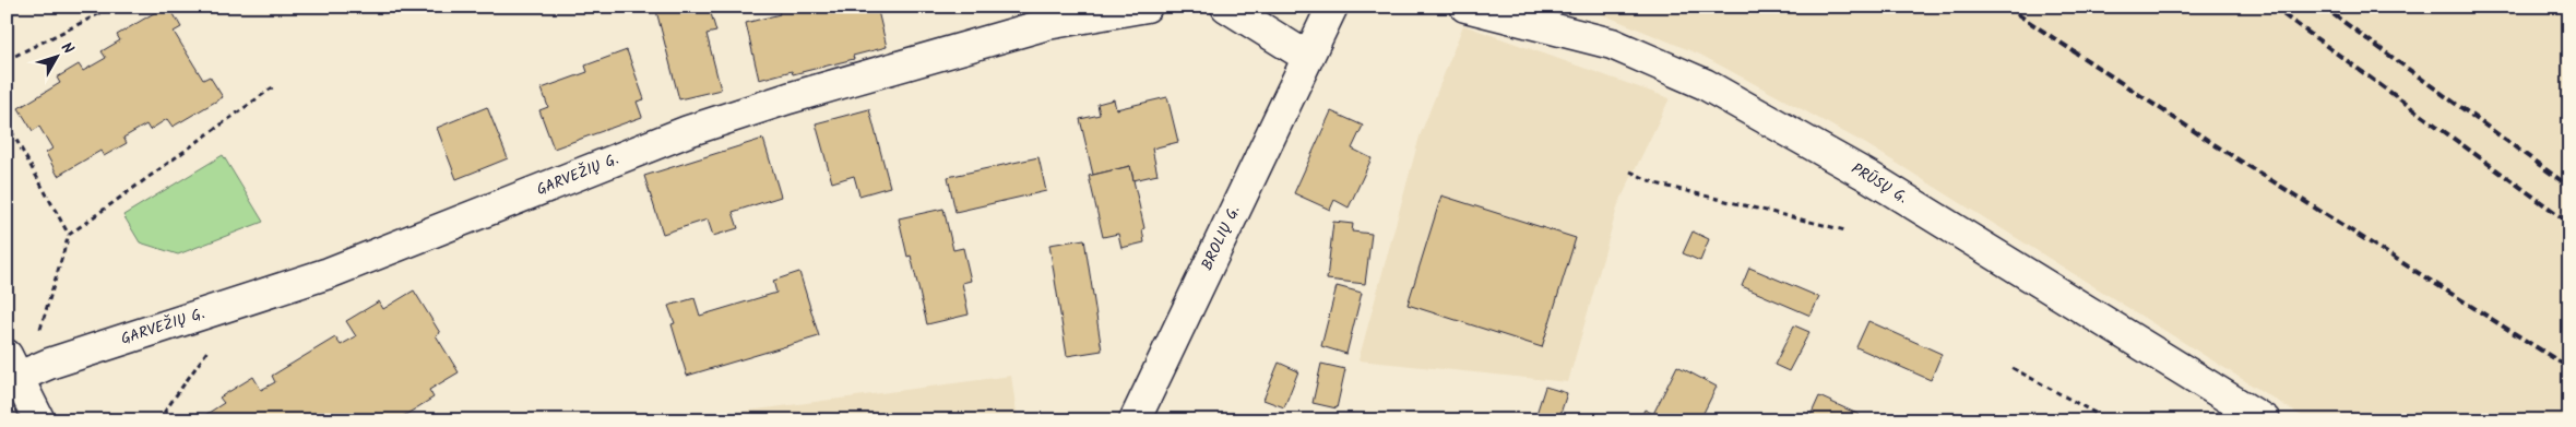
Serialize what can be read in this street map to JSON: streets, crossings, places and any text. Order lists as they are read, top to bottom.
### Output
{
  "streets": {
    "street": ["GARVEŽIŲ G.", "PRŪSŲ G.", "BROLIŲ G."]
  },
  "north": "top right"
}
